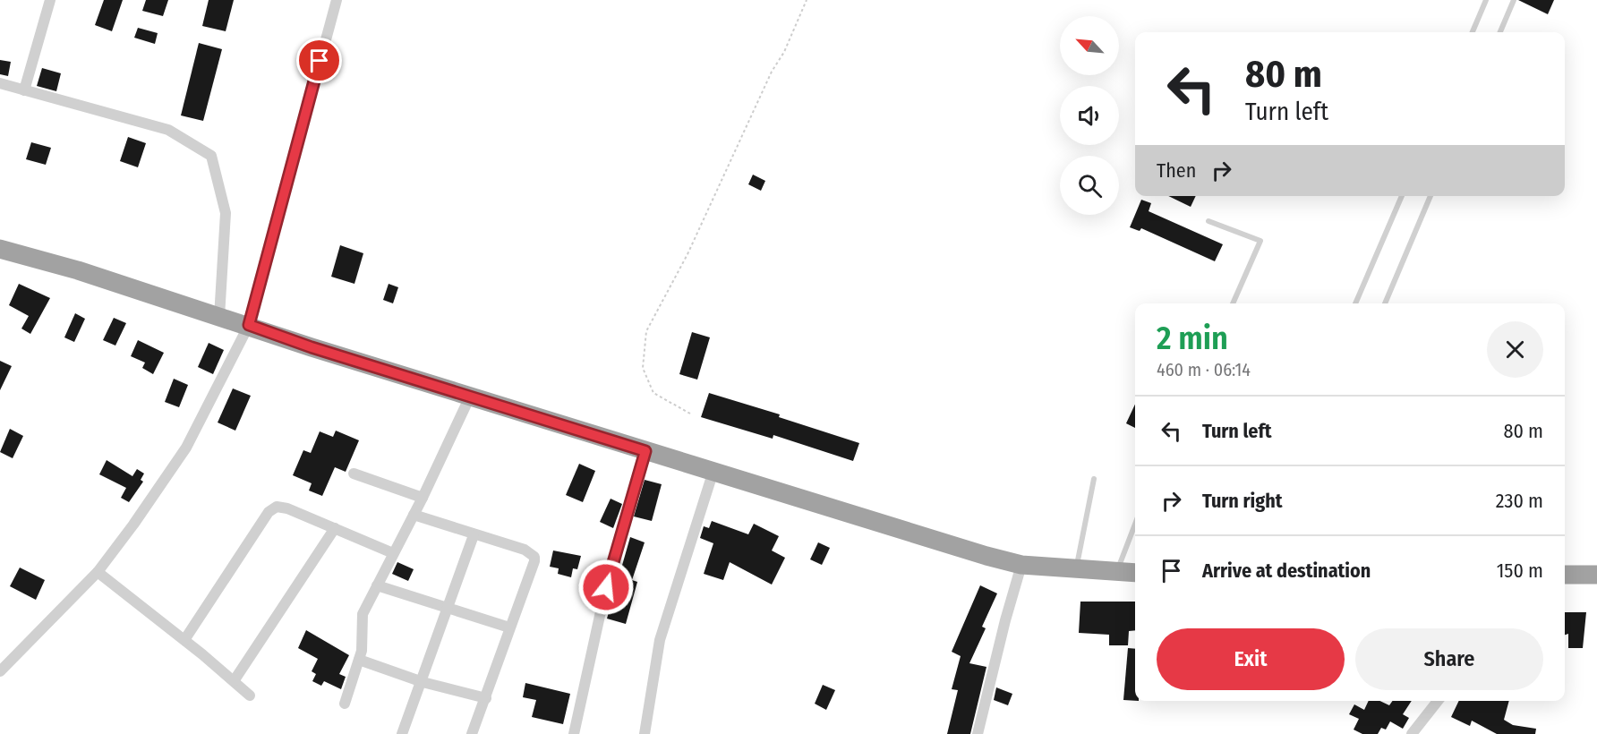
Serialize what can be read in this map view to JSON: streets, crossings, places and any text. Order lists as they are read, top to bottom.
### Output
{
  "north": "top left",
  "page": {
    "turn": ["80 m", "Turn left"],
    "then": "Then",
    "heading": ["2 min", "460 m · 06:14"],
    "list": [
      {
        "name": "Turn left",
        "value": "80 m"
      },
      {
        "name": "Turn right",
        "value": "230 m"
      },
      {
        "name": "Arrive at destination",
        "value": "150 m"
      }
    ],
    "buttons": ["Exit", "Share"]
  }
}
